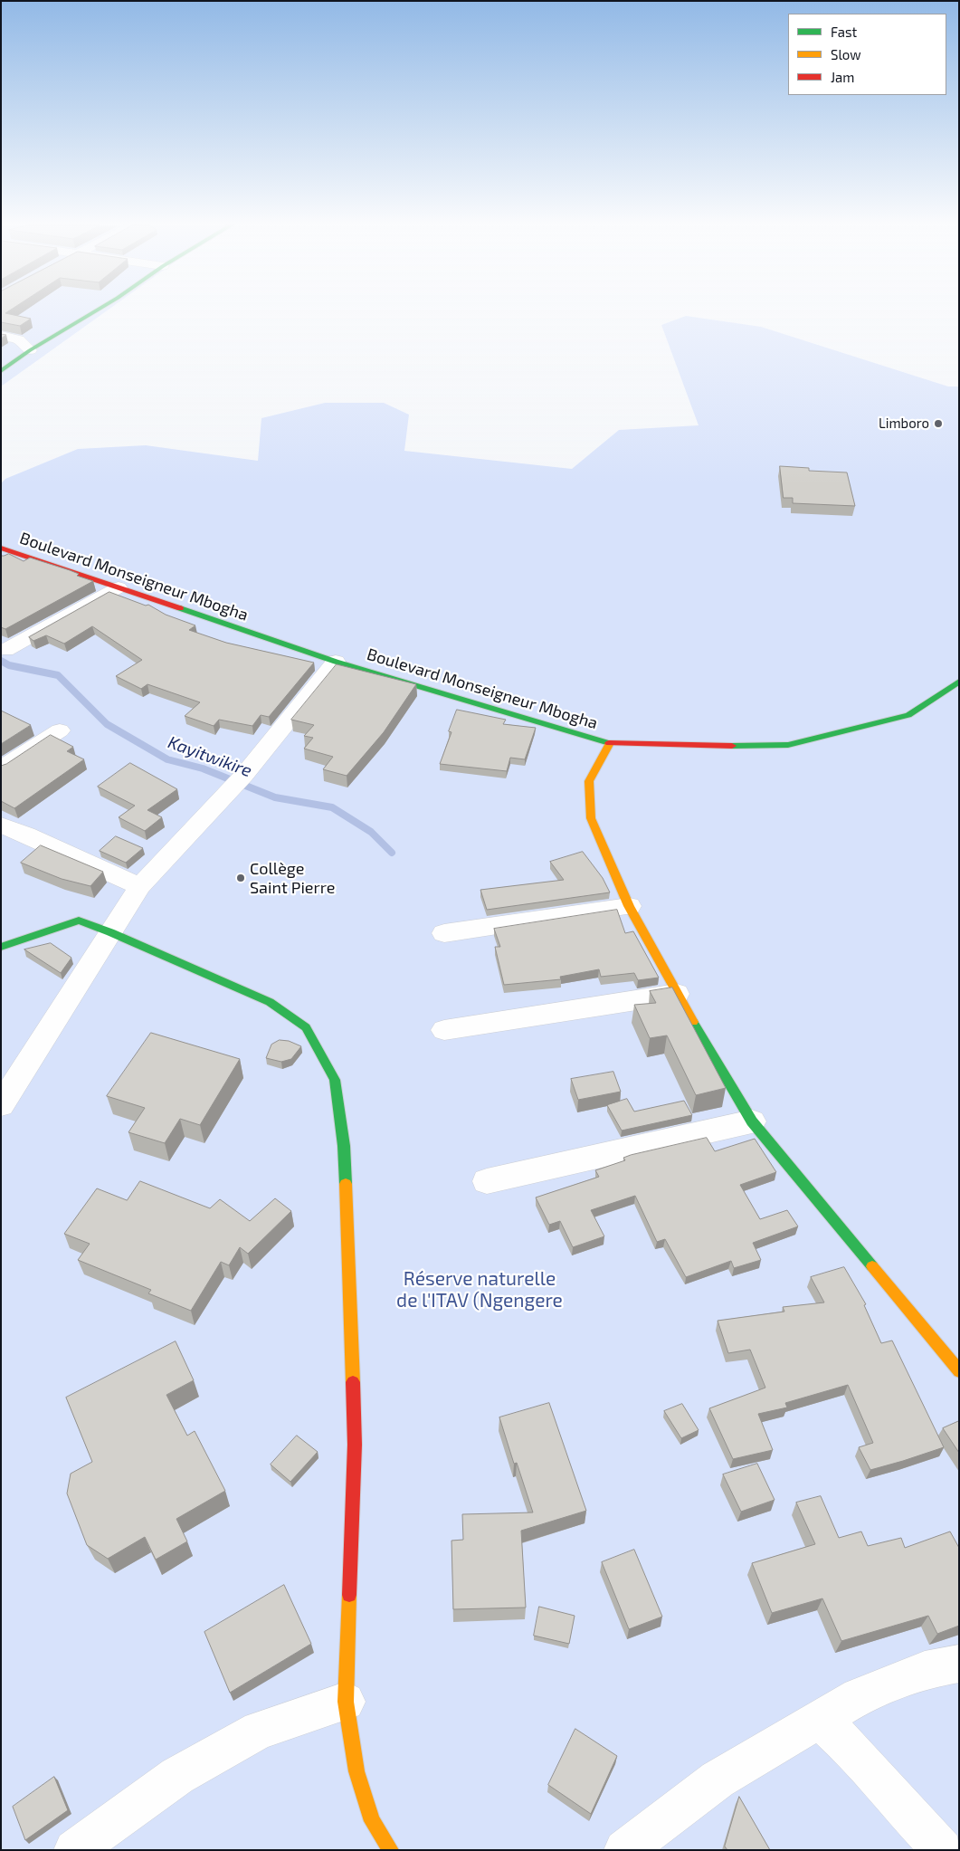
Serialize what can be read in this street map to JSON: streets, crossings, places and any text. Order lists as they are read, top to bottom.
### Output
{
  "streets": {
    "street": ["Boulevard Monseigneur Mbogha"]
  },
  "water": ["Kayitwikire"],
  "parks": ["Réserve naturelle de l'ITAV (Ngengere"],
  "places": ["Limboro", "Collège Saint Pierre"],
  "legend": ["Fast", "Slow", "Jam"]
}
